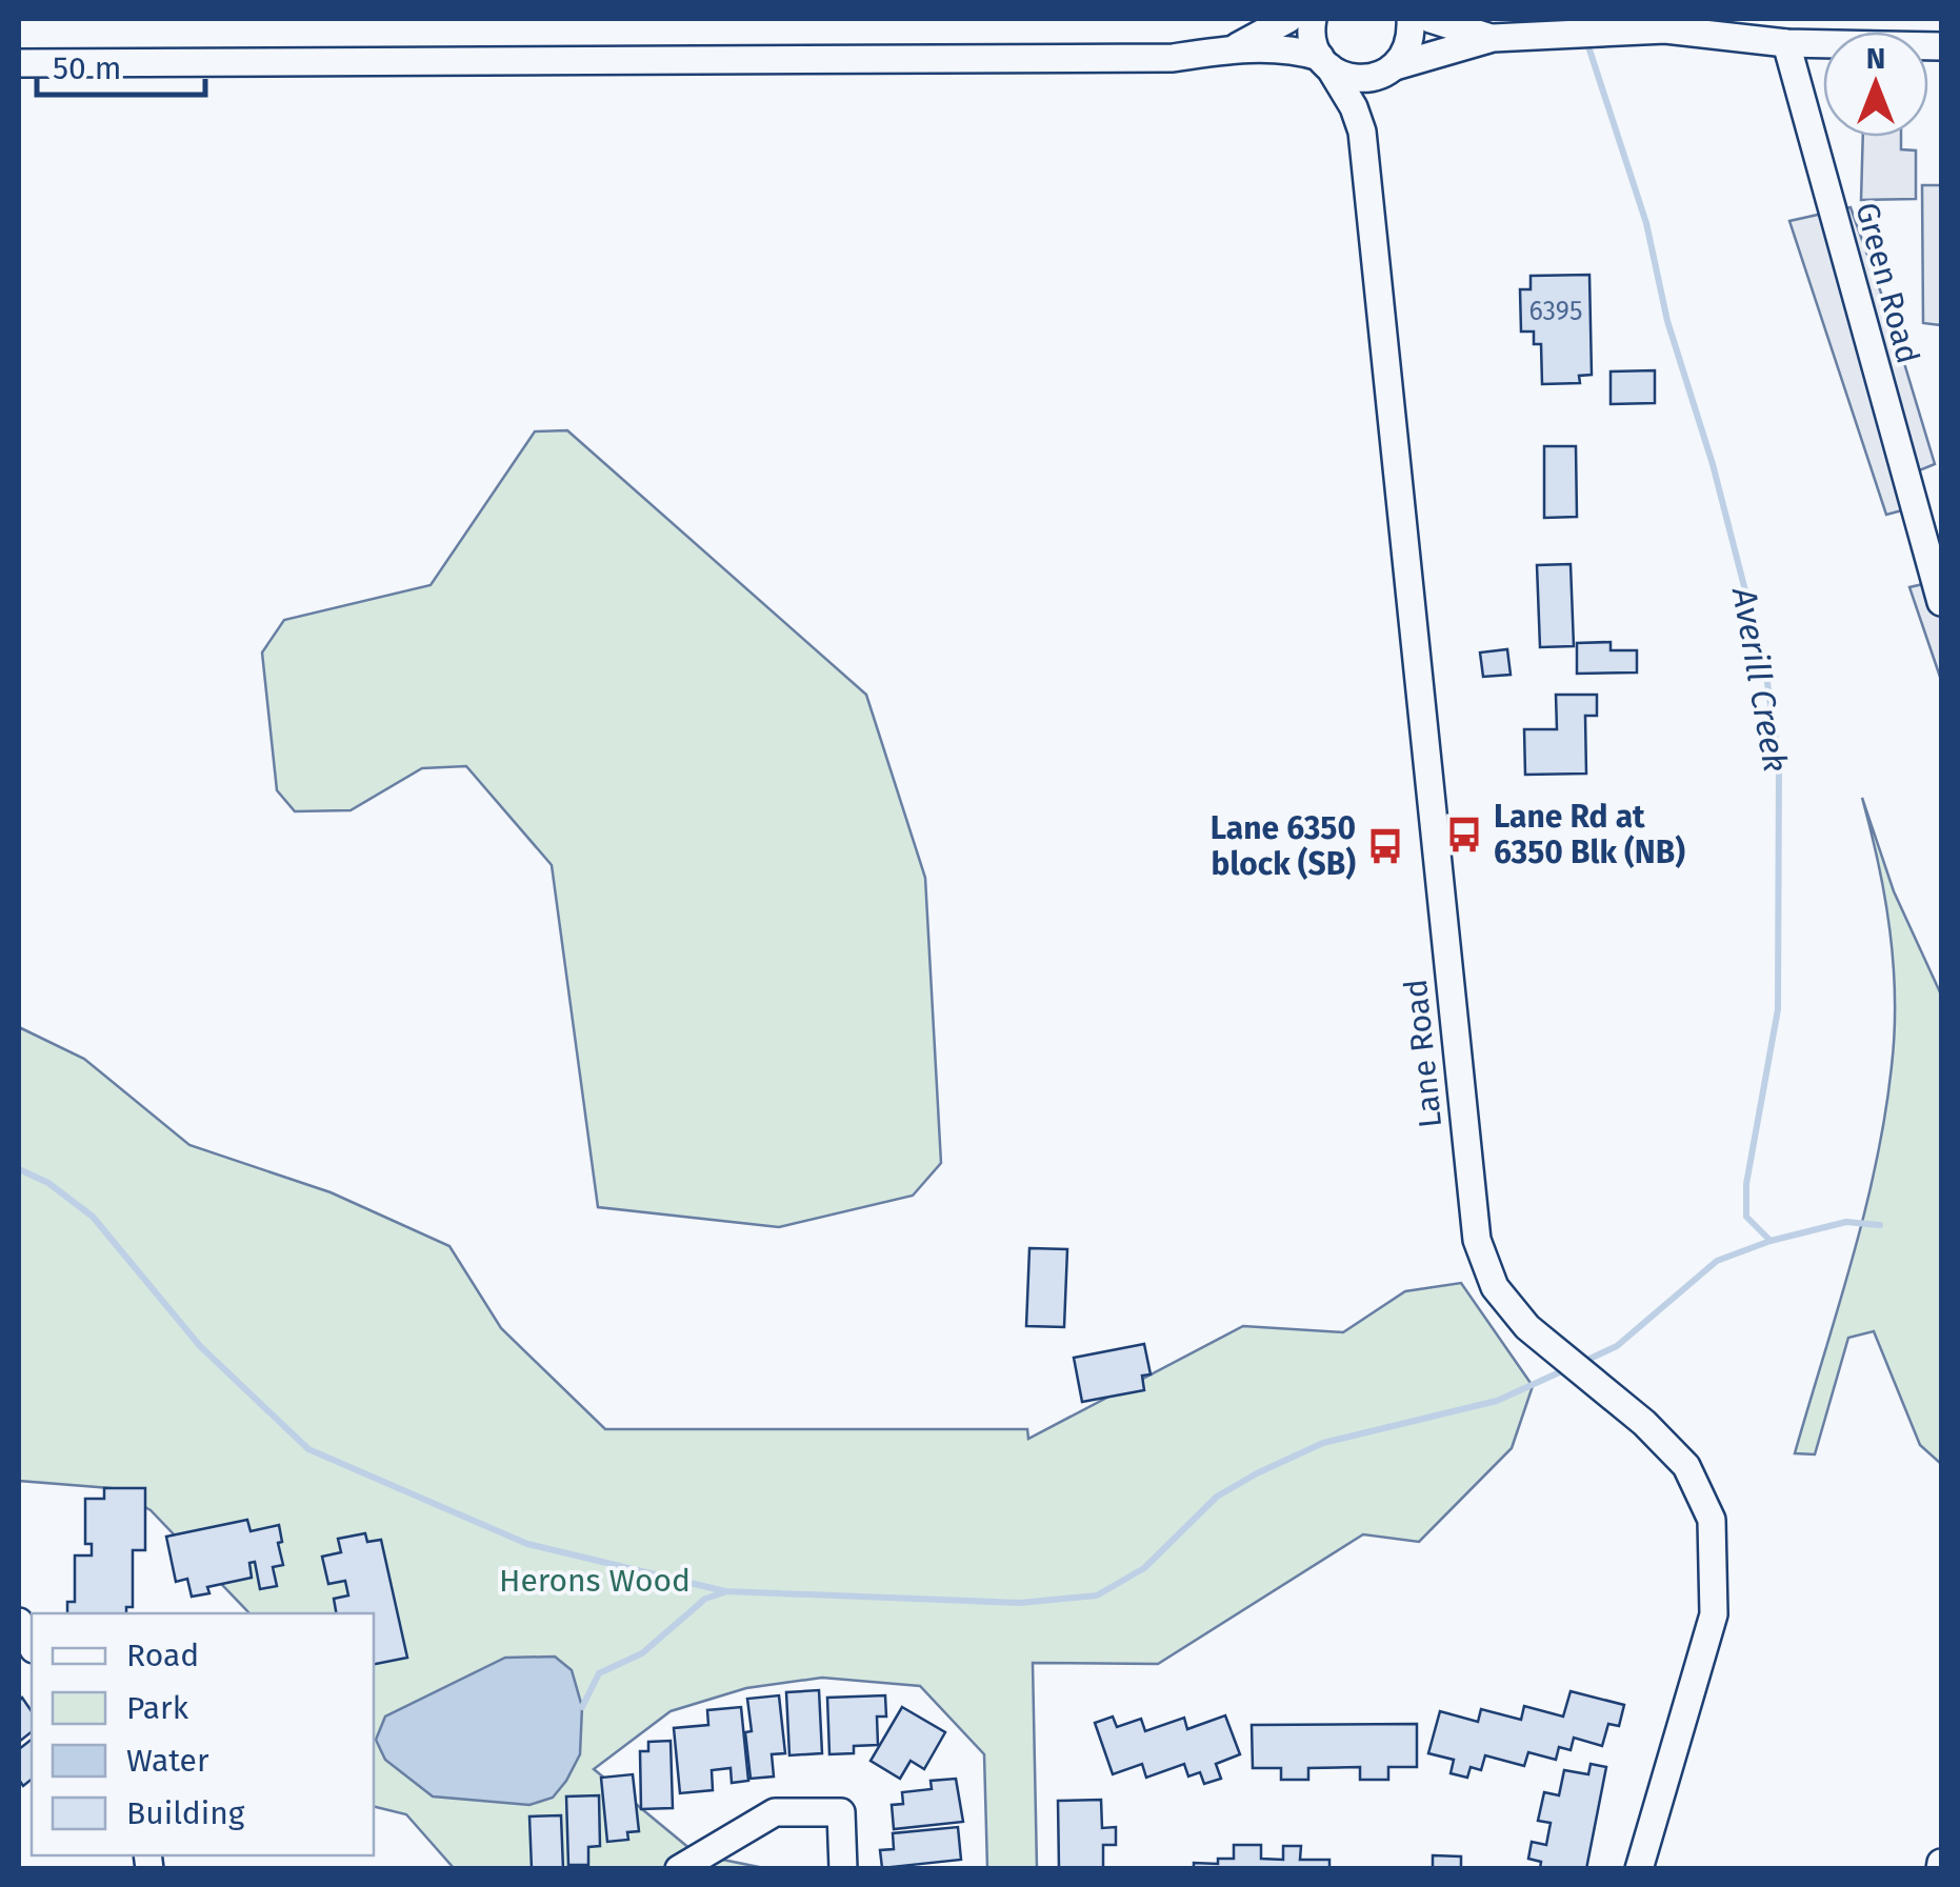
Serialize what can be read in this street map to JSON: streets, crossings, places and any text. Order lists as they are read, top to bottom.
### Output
{
  "streets": {
    "street": ["Green Road", "Lane Road"]
  },
  "water": ["Averill Creek"],
  "parks": ["Herons Wood"],
  "places": {
    "bus stop": ["Lane Rd at 6350 Blk (NB)", "Lane 6350 block (SB)"]
  },
  "house_numbers": ["6395"],
  "legend": [
    "Road",
    "Park",
    "Water",
    "Building"
  ],
  "scale_bar": "50 m",
  "north": "top"
}
